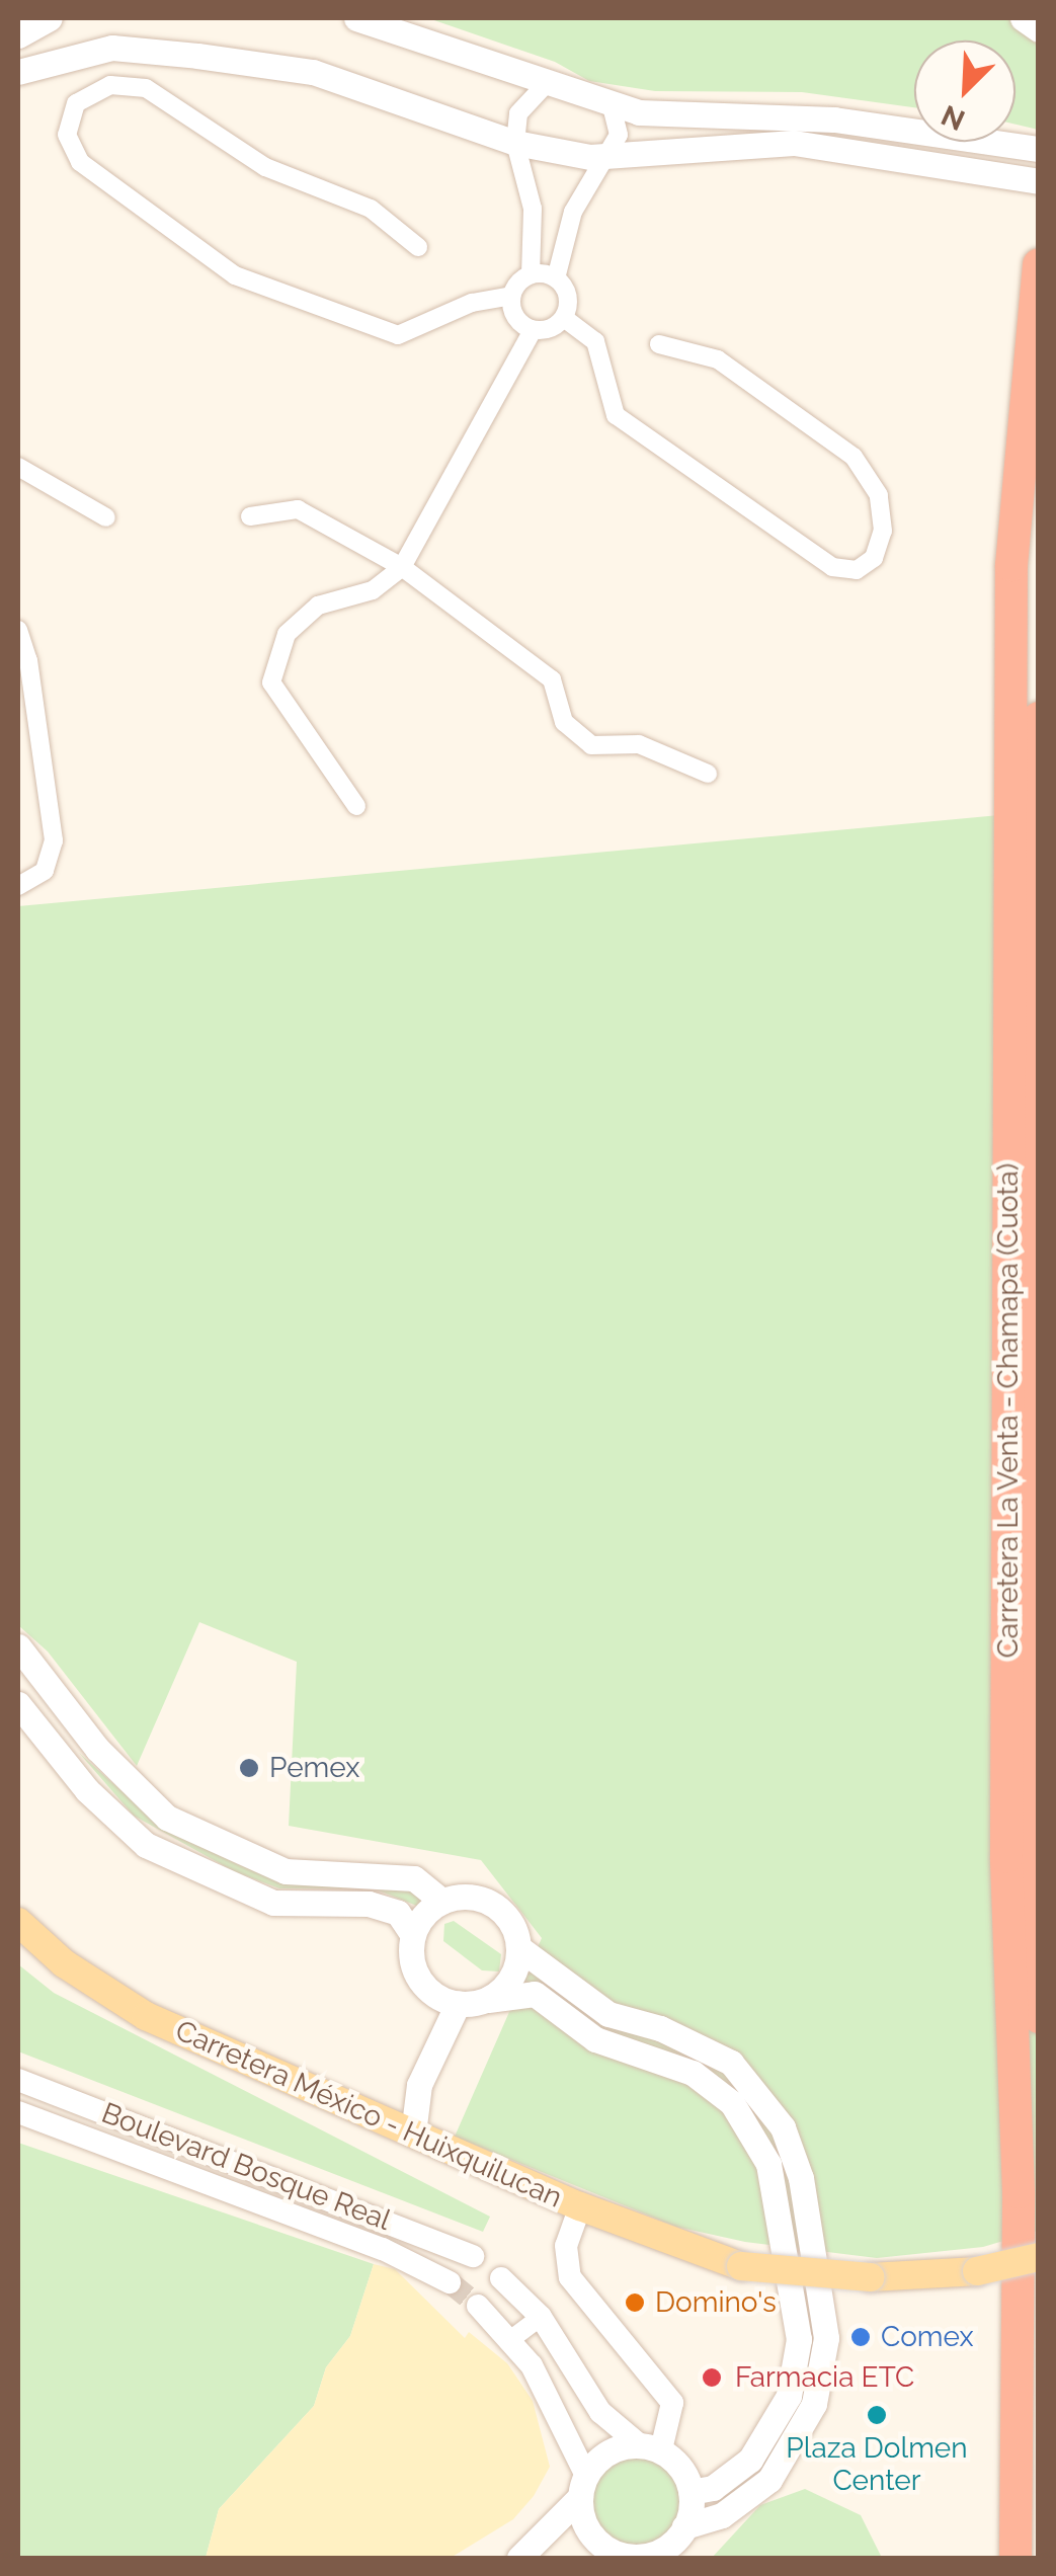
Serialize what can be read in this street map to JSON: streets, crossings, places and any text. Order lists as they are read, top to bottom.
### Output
{
  "streets": {
    "highway": ["Carretera La Venta - Chamapa (Cuota)"],
    "main road": ["Carretera México - Huixquilucan"],
    "street": ["Boulevard Bosque Real"]
  },
  "places": [
    "Pemex",
    "Domino's",
    "Comex",
    "Farmacia ETC",
    "Plaza Dolmen Center"
  ],
  "north": "bottom left"
}
